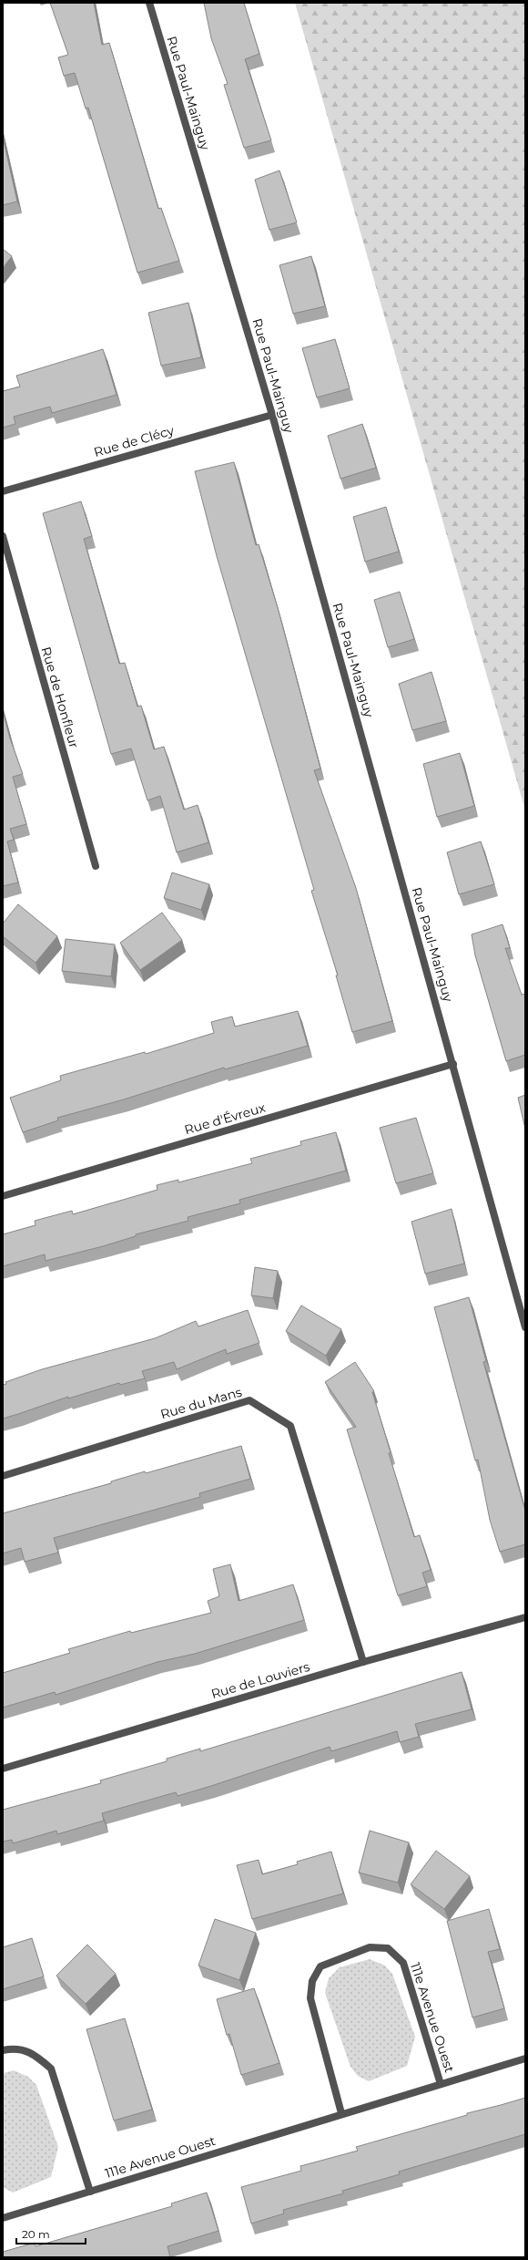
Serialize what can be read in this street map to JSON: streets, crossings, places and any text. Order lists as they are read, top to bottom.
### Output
{
  "streets": {
    "street": [
      "Rue Paul-Mainguy",
      "Rue de Clécy",
      "Rue de Honfleur",
      "Rue d'Évreux",
      "Rue du Mans",
      "Rue de Louviers",
      "111e Avenue Ouest"
    ]
  },
  "crossings": [
    ["Rue Paul-Mainguy", "Rue de Clécy"],
    ["Rue Paul-Mainguy", "Rue d'Évreux"],
    ["Rue du Mans", "Rue de Louviers"]
  ],
  "scale_bar": "20 m"
}
